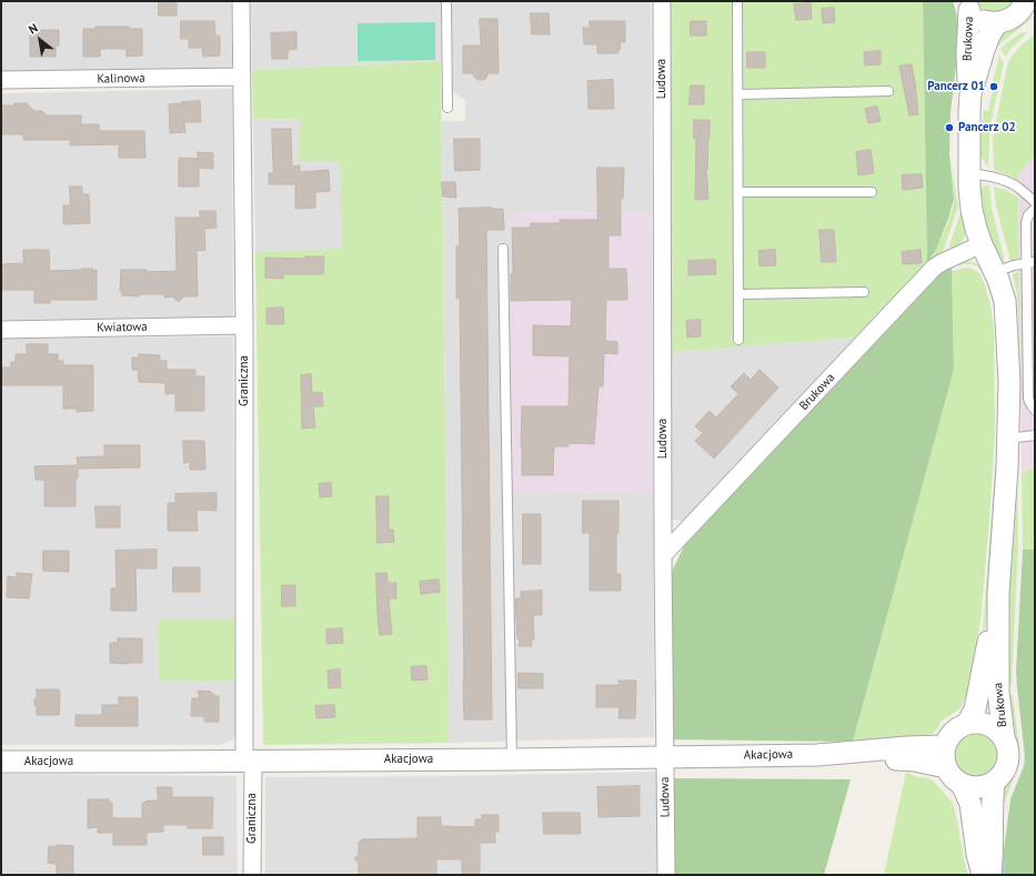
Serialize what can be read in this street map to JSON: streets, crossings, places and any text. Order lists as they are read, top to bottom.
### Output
{
  "streets": {
    "street": [
      "Brukowa",
      "Kalinowa",
      "Ludowa",
      "Kwiatowa",
      "Graniczna",
      "Akacjowa"
    ]
  },
  "crossings": [
    ["Brukowa", "Ludowa"],
    ["Brukowa", "Akacjowa"],
    ["Kalinowa", "Graniczna"],
    ["Ludowa", "Akacjowa"],
    ["Kwiatowa", "Graniczna"],
    ["Graniczna", "Akacjowa"]
  ],
  "places": ["Pancerz 01", "Pancerz 02"],
  "north": "top left"
}
